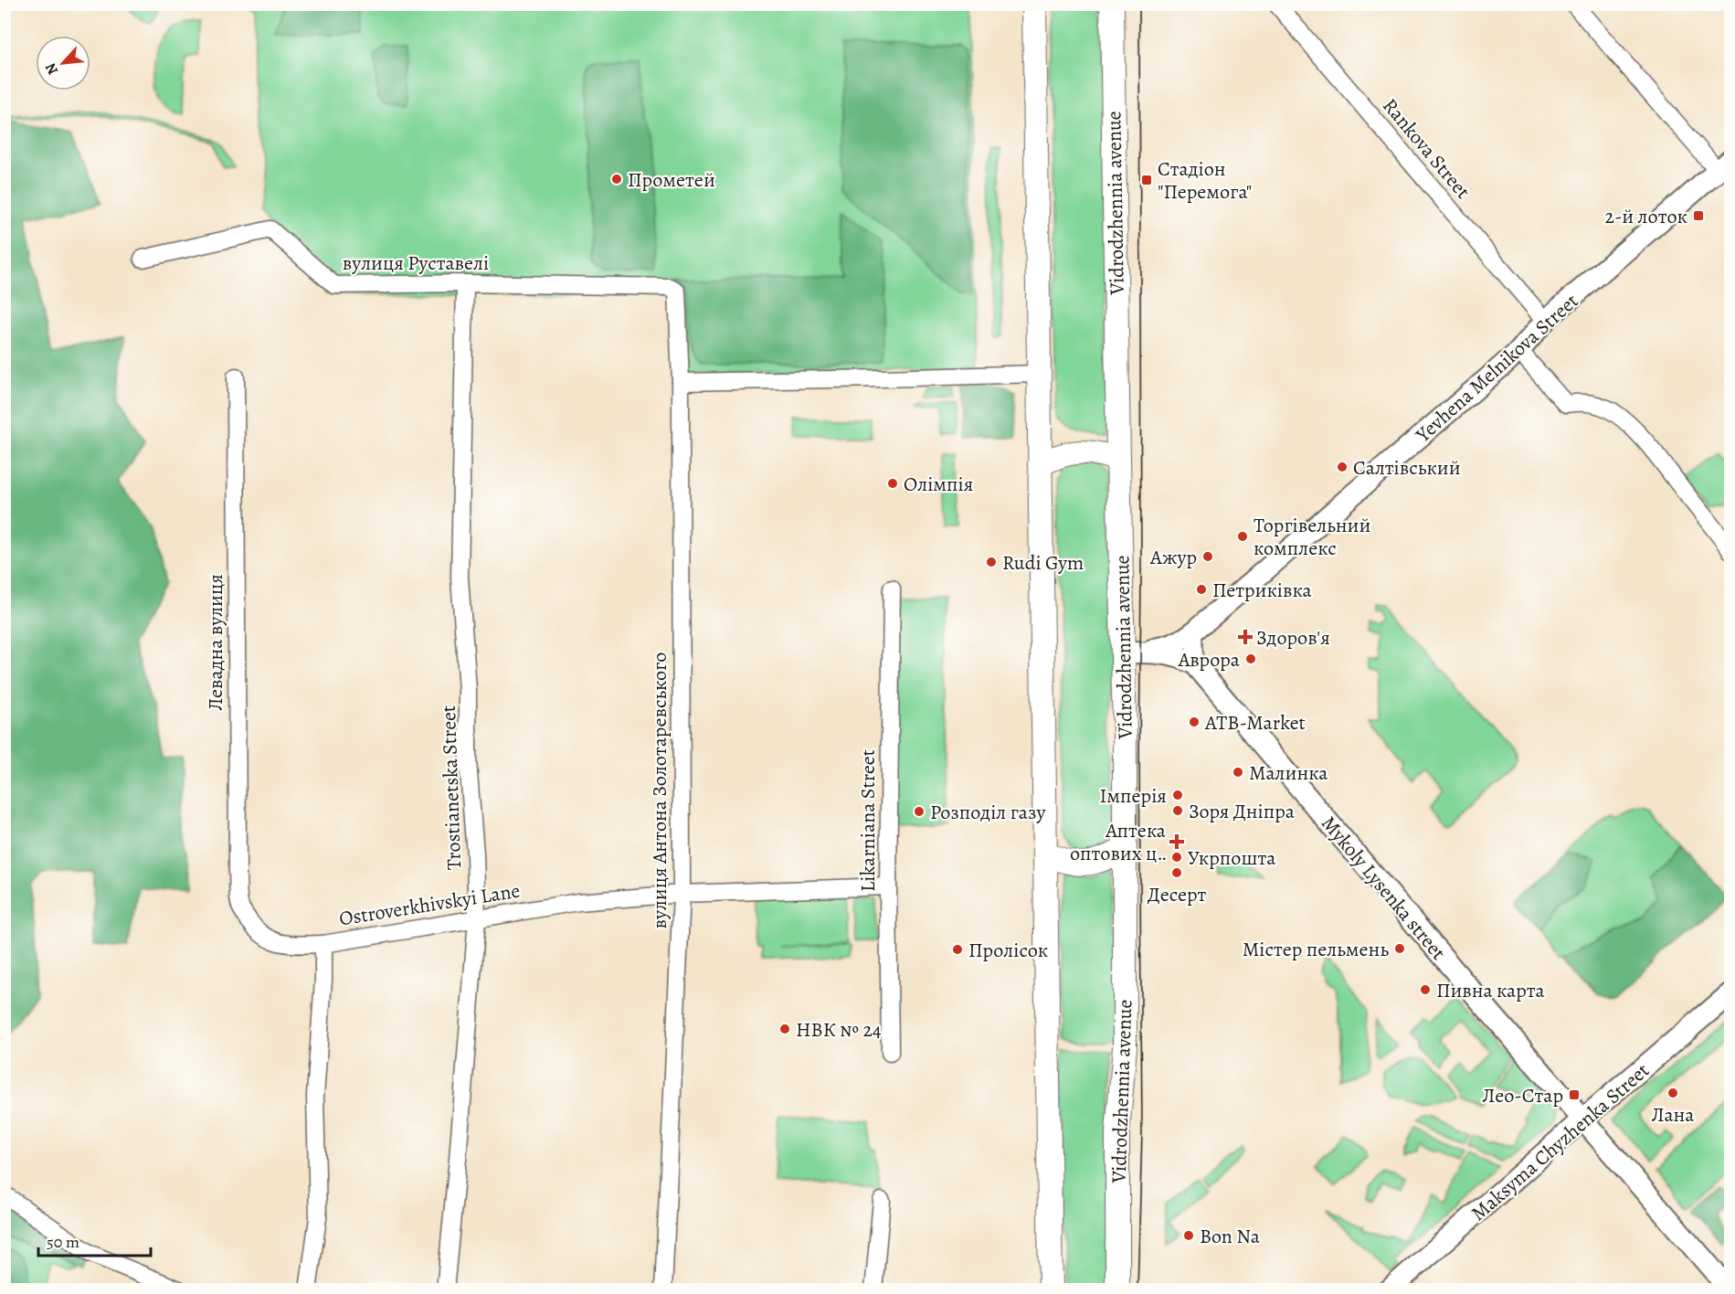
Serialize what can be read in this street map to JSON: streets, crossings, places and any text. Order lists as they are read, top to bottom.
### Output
{
  "streets": {
    "main road": ["Vidrodzhennia avenue"],
    "street": [
      "Rankova Street",
      "вулиця Руставелі",
      "Yevhena Melnikova Street",
      "Левадна вулиця",
      "Trostianetska Street",
      "вулиця Антона Золотаревського",
      "Likarniana Street",
      "Mykoly Lysenka street",
      "Ostroverkhivskyi Lane",
      "Maksyma Chyzhenka Street"
    ]
  },
  "crossings": [
    ["Rankova Street", "Yevhena Melnikova Street"],
    ["Vidrodzhennia avenue", "Yevhena Melnikova Street"],
    ["Vidrodzhennia avenue", "Mykoly Lysenka street"],
    ["вулиця Руставелі", "Trostianetska Street"],
    ["вулиця Руставелі", "вулиця Антона Золотаревського"],
    ["Yevhena Melnikova Street", "Mykoly Lysenka street"],
    ["Левадна вулиця", "Ostroverkhivskyi Lane"],
    ["Trostianetska Street", "Ostroverkhivskyi Lane"],
    ["вулиця Антона Золотаревського", "Ostroverkhivskyi Lane"],
    ["Likarniana Street", "Ostroverkhivskyi Lane"],
    ["Mykoly Lysenka street", "Maksyma Chyzhenka Street"]
  ],
  "places": {
    "other": [
      "Прометей",
      "Салтівський",
      "Олімпія",
      "Торгівельний комплекс",
      "Ажур",
      "Rudi Gym",
      "Петриківка",
      "Аврора",
      "ATB-Market",
      "Малинка",
      "Імперія",
      "Зоря Дніпра",
      "Розподіл газу",
      "Укрпошта",
      "Десерт",
      "Містер пельмень",
      "Пролісок",
      "Пивна карта",
      "НВК № 24",
      "Лана",
      "Bon Na"
    ],
    "transit": ["Стадіон \"Перемога\"", "2-й лоток", "Лео-Стар"],
    "health": ["Здоров'я", "Аптека оптових ц‥"]
  },
  "scale_bar": "50 m",
  "north": "bottom left"
}
